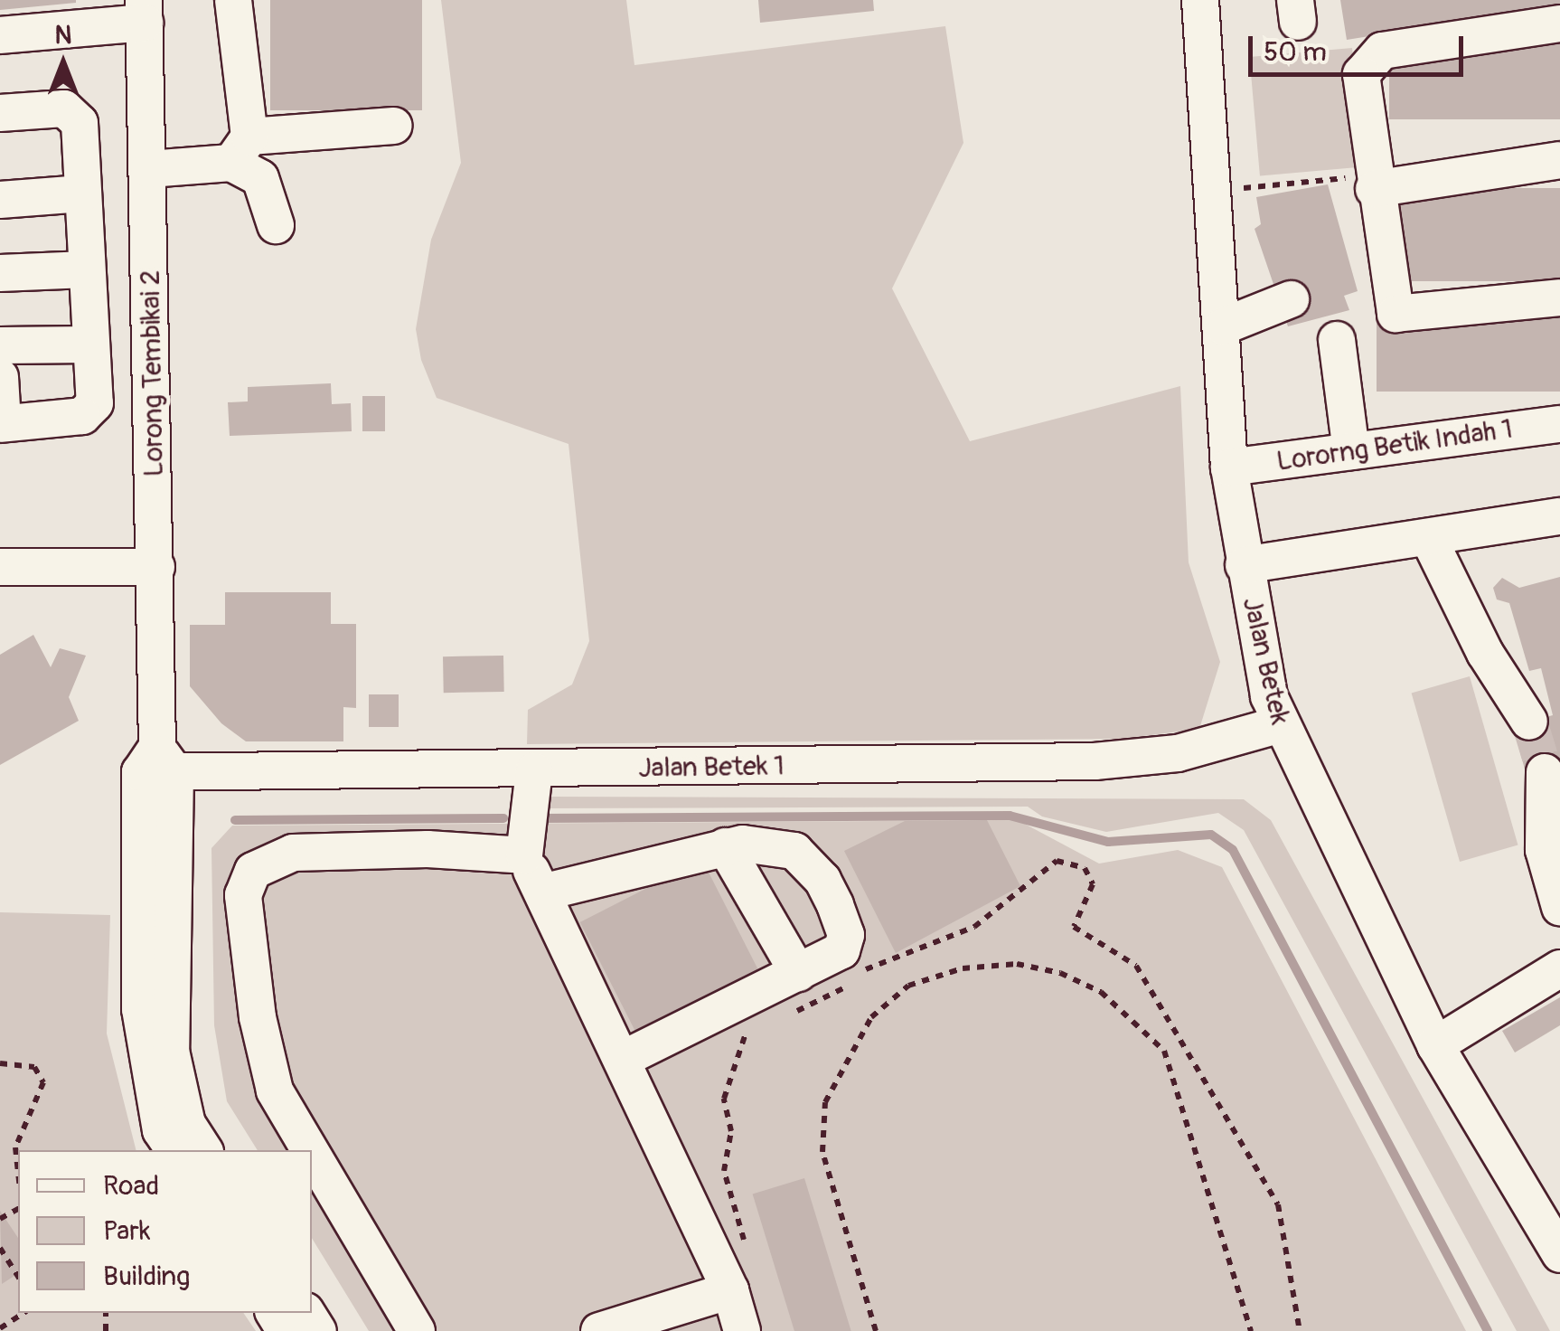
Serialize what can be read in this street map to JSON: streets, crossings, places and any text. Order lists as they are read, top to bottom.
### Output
{
  "streets": {
    "street": [
      "Lorong Tembikai 2",
      "Lororng Betik Indah 1",
      "Jalan Betek",
      "Jalan Betek 1"
    ]
  },
  "crossings": [
    ["Lorong Tembikai 2", "Jalan Betek 1"],
    ["Lororng Betik Indah 1", "Jalan Betek"],
    ["Jalan Betek", "Jalan Betek 1"]
  ],
  "legend": ["Road", "Park", "Building"],
  "scale_bar": "50 m",
  "north": "top"
}
